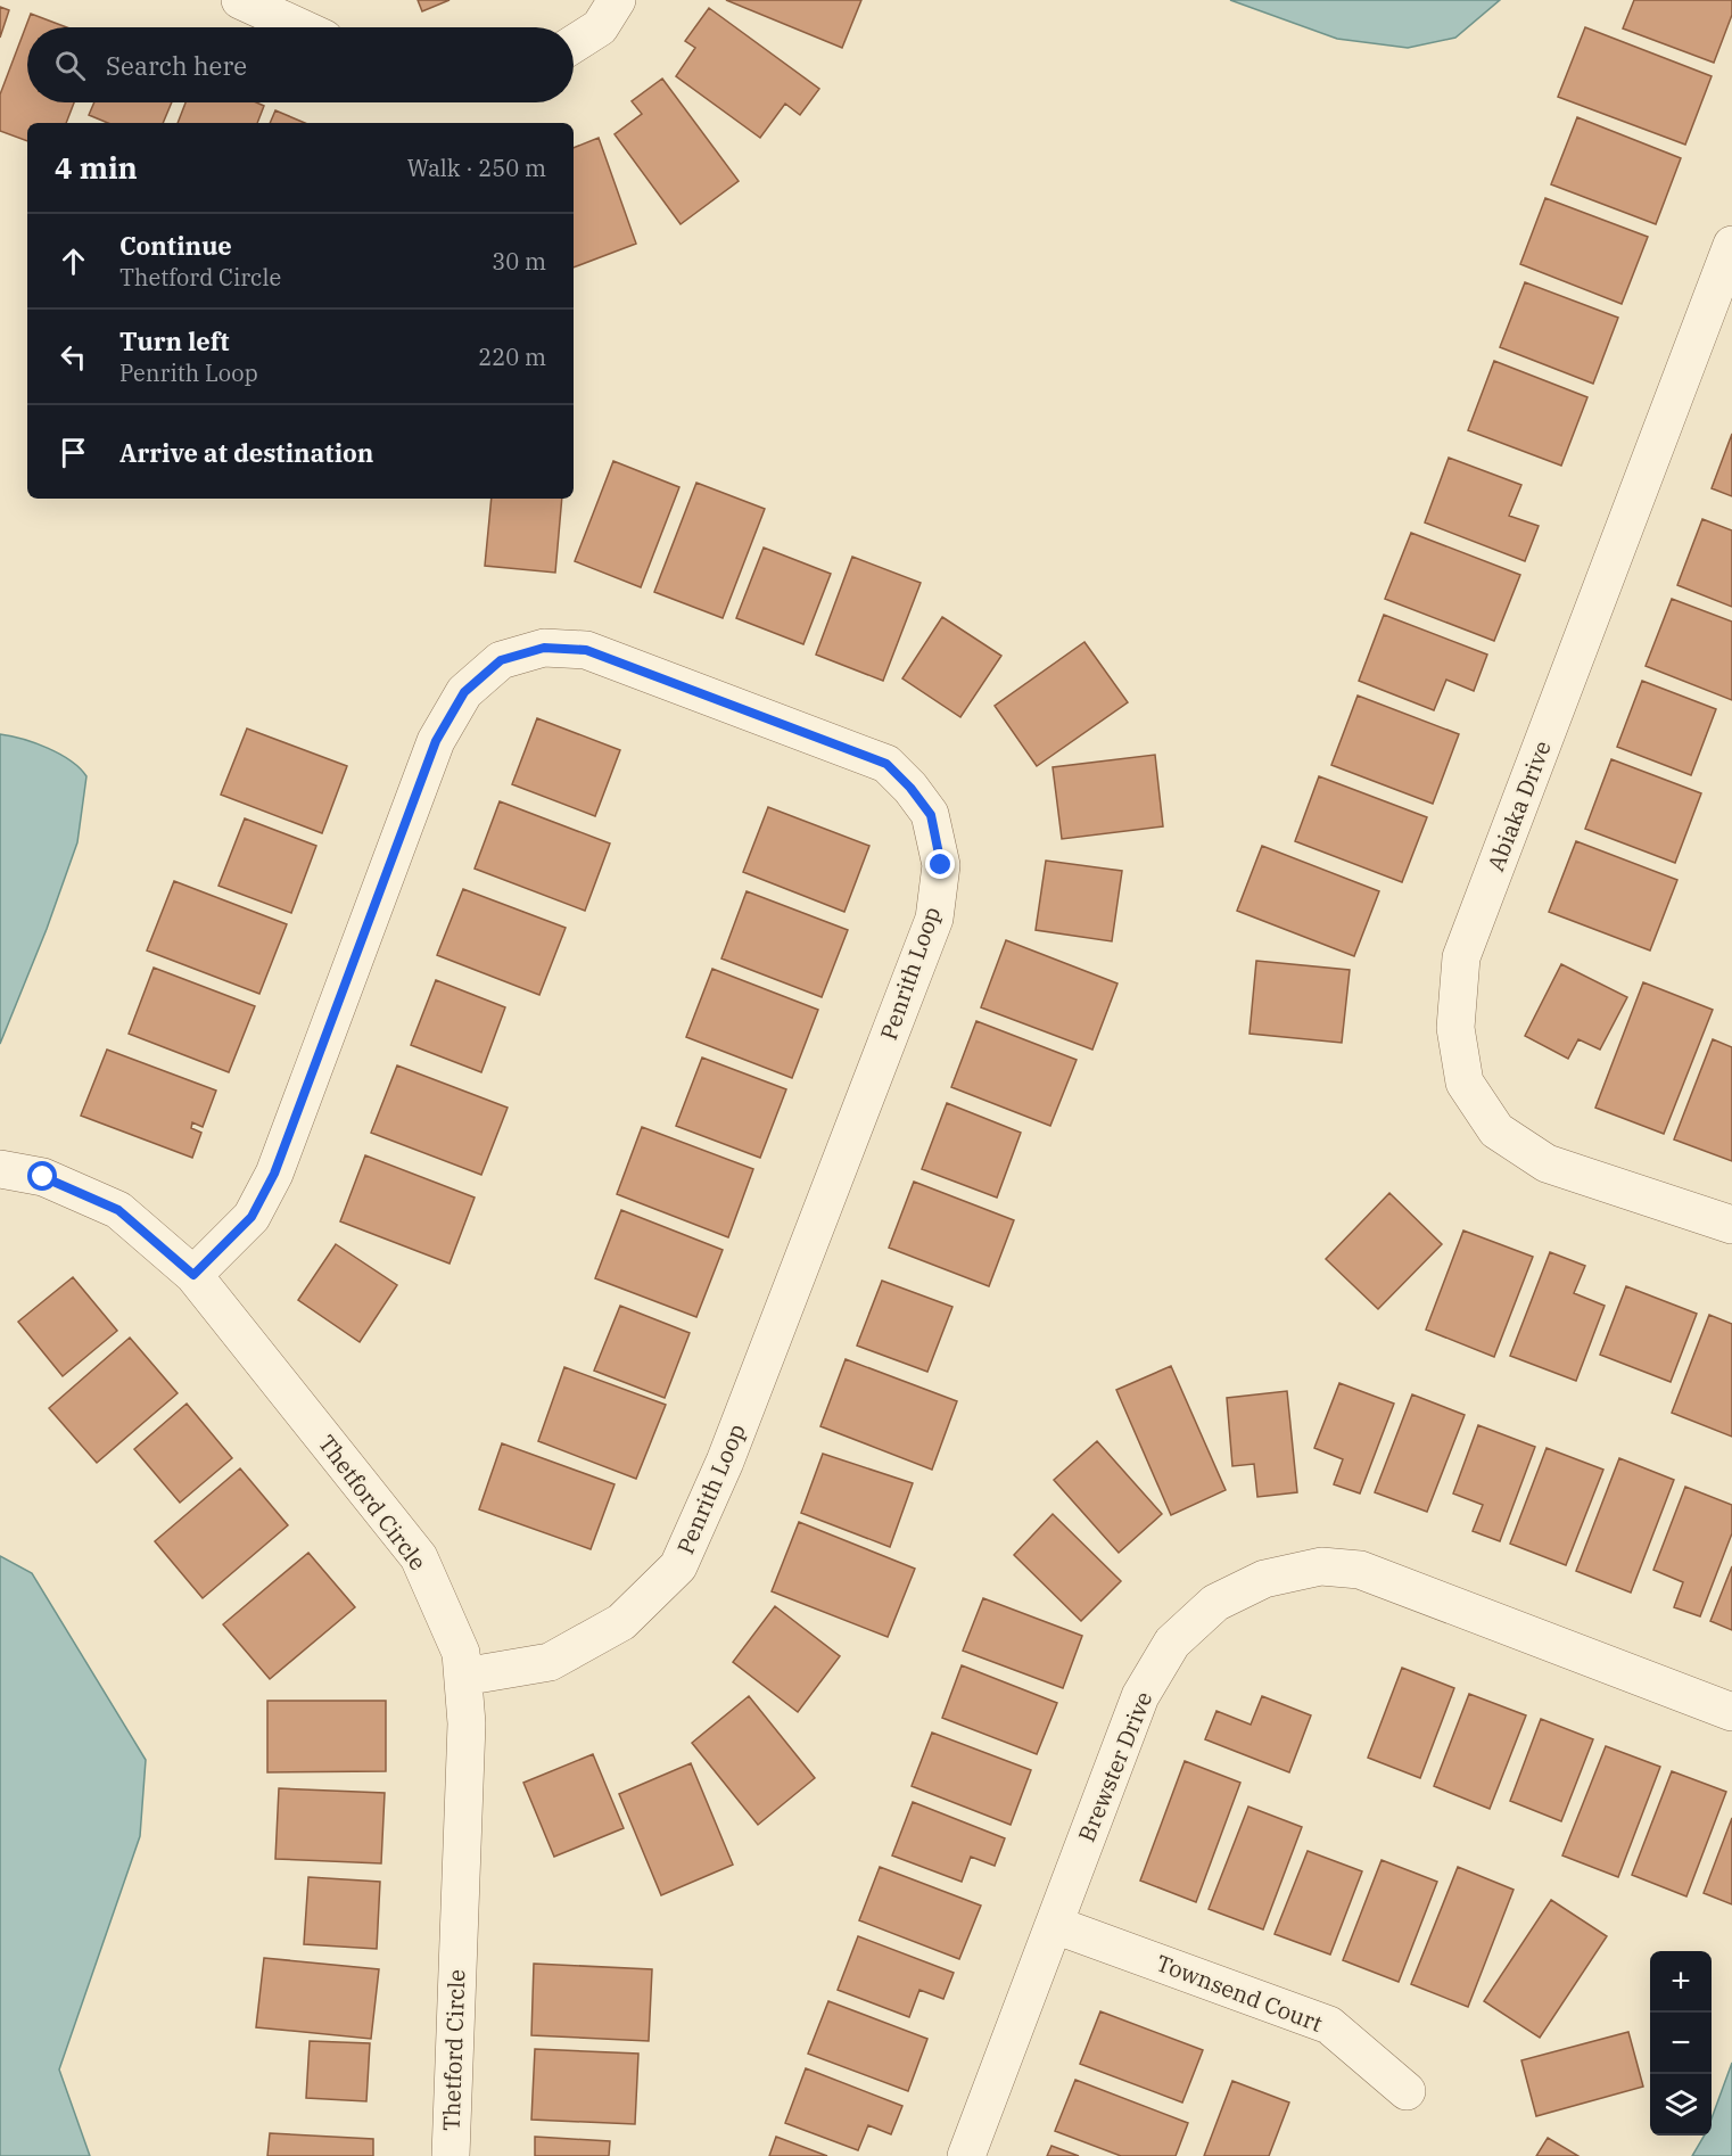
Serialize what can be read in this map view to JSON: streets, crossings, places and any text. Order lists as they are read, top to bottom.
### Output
{
  "streets": {
    "street": [
      "Abiaka Drive",
      "Penrith Loop",
      "Thetford Circle",
      "Brewster Drive",
      "Townsend Court"
    ]
  },
  "crossings": [
    ["Penrith Loop", "Thetford Circle"],
    ["Brewster Drive", "Townsend Court"]
  ],
  "page": {
    "search": "Search here",
    "heading": ["4 min", "Walk · 250 m"],
    "list": [
      ["Continue", "Thetford Circle", "30 m"],
      ["Turn left", "Penrith Loop", "220 m"],
      "Arrive at destination"
    ],
    "map_buttons": ["+", "−"]
  }
}
